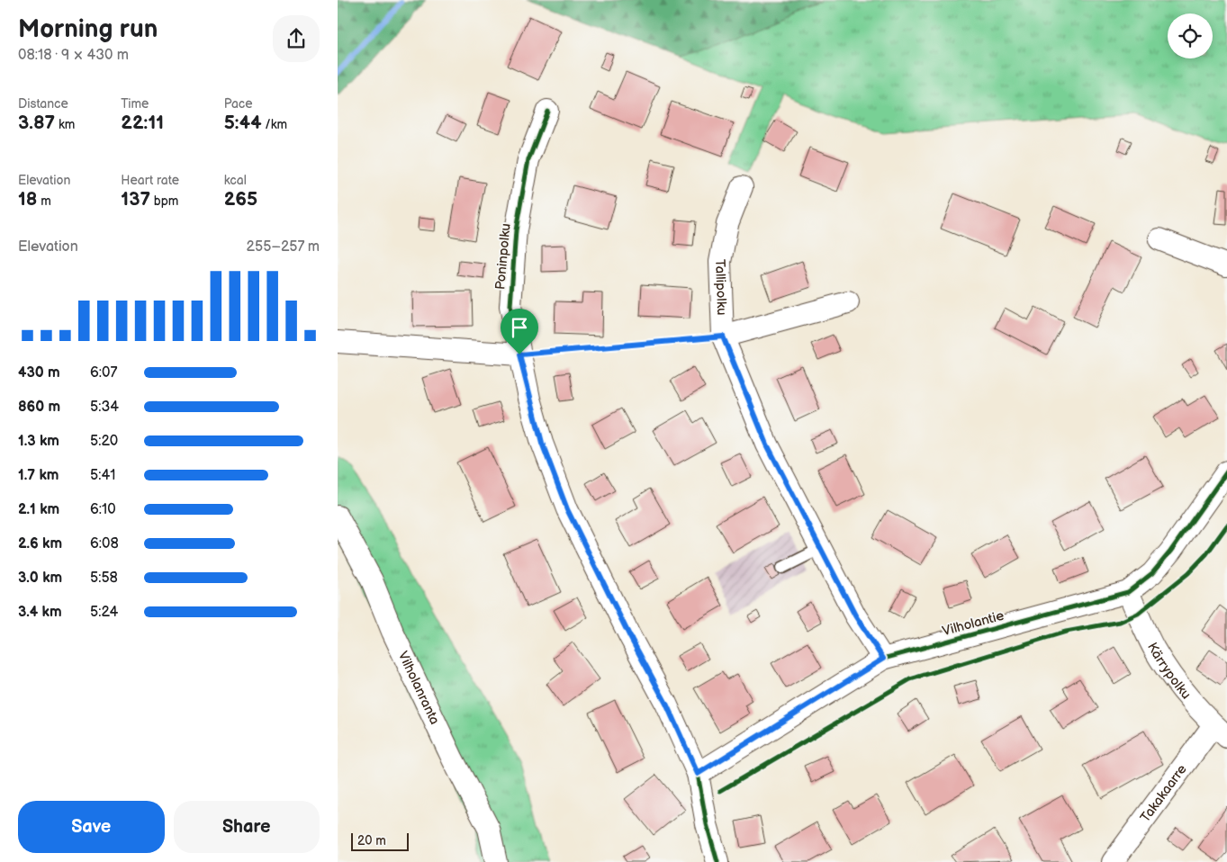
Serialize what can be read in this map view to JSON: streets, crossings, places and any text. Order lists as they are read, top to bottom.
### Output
{
  "streets": {
    "street": [
      "Poninpolku",
      "Tallipolku",
      "Vilholantie",
      "Kärrypolku",
      "Vilholanranta",
      "Takakaarre"
    ]
  },
  "crossings": [
    ["Poninpolku", "Vilholantie"],
    ["Tallipolku", "Vilholantie"],
    ["Vilholantie", "Kärrypolku"],
    ["Kärrypolku", "Takakaarre"]
  ],
  "scale_bar": "20 m",
  "page": {
    "heading": ["Morning run", "08:18 · 9 × 430 m"],
    "stats": [
      ["Distance", "3.87 km"],
      ["Time", "22:11"],
      ["Pace", "5:44 /km"],
      ["Elevation", "18 m"],
      ["Heart rate", "137 bpm"],
      ["kcal", "265"]
    ],
    "chart": ["Elevation", "255–257 m"],
    "list": [
      {
        "name": "430 m",
        "note": "6:07"
      },
      {
        "name": "860 m",
        "note": "5:34"
      },
      {
        "name": "1.3 km",
        "note": "5:20"
      },
      {
        "name": "1.7 km",
        "note": "5:41"
      },
      {
        "name": "2.1 km",
        "note": "6:10"
      },
      {
        "name": "2.6 km",
        "note": "6:08"
      },
      {
        "name": "3.0 km",
        "note": "5:58"
      },
      {
        "name": "3.4 km",
        "note": "5:24"
      }
    ],
    "buttons": ["Save", "Share"],
    "scale": "20 m"
  }
}
